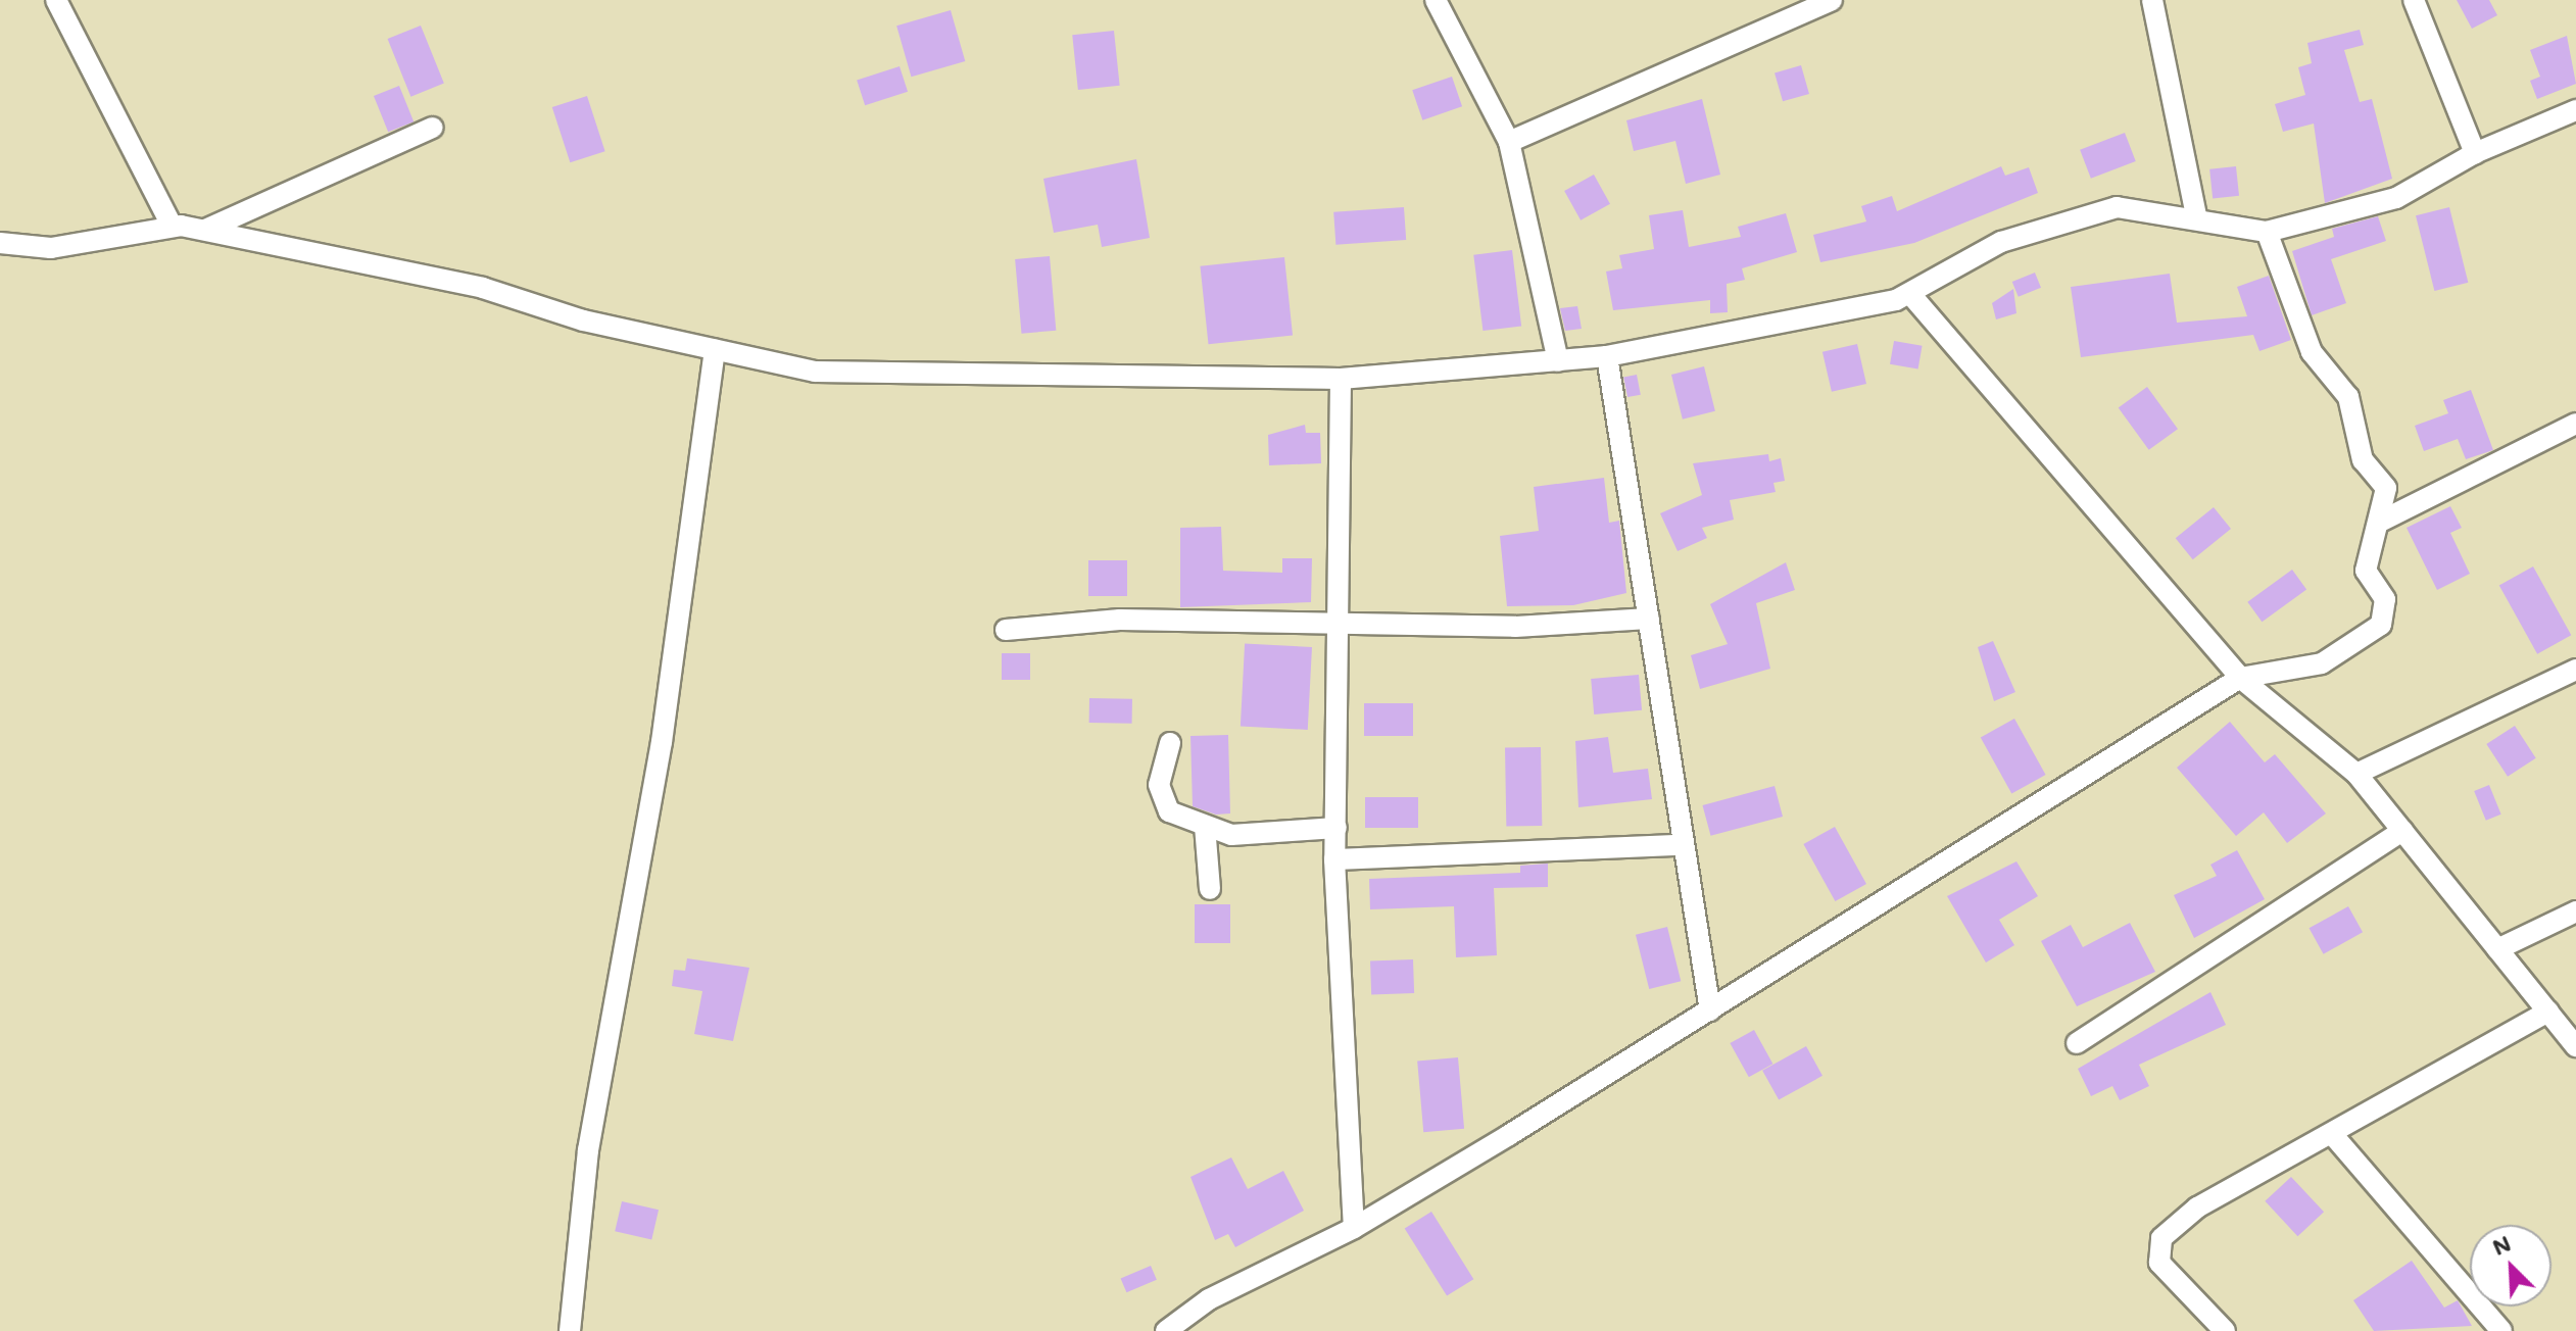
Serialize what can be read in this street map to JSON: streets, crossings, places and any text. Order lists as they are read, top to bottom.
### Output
{
  "north": "top left"
}
